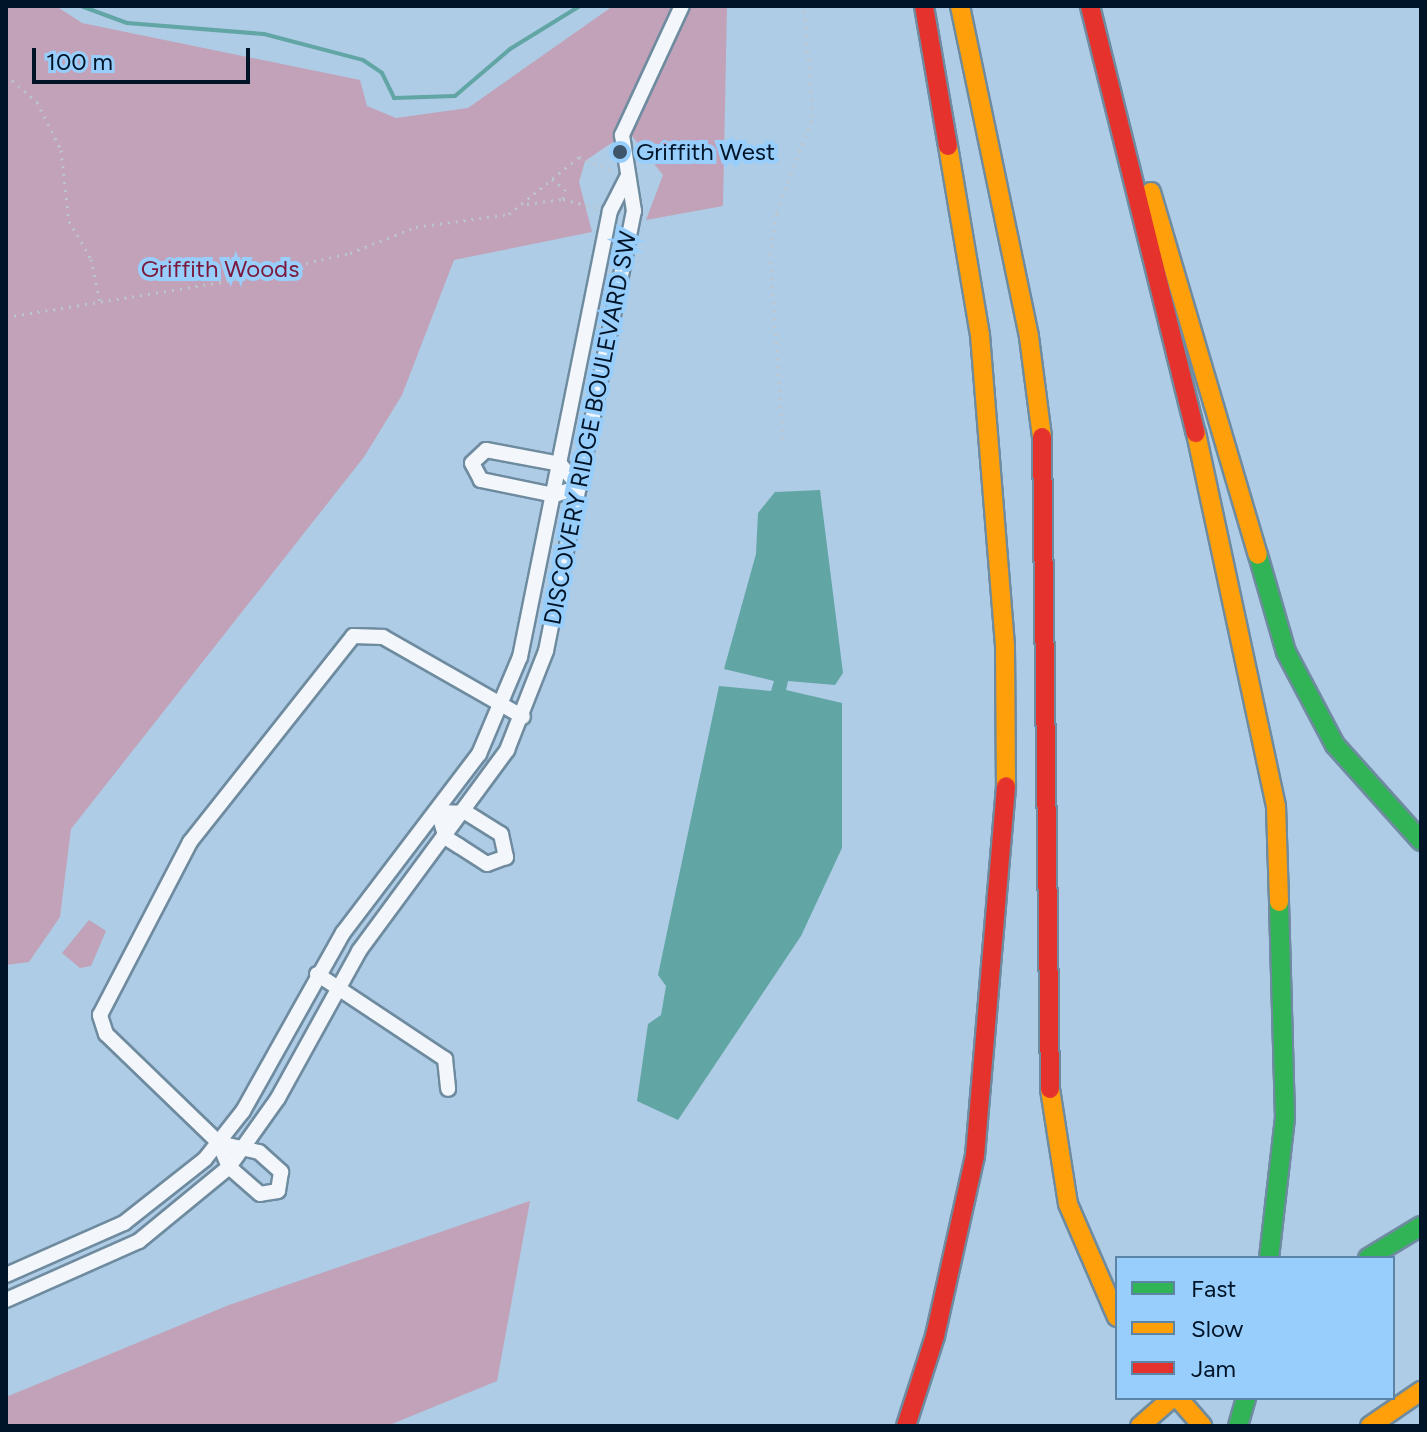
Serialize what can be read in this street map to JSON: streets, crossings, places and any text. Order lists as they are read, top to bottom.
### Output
{
  "streets": {
    "street": ["DISCOVERY RIDGE BOULEVARD SW"]
  },
  "parks": ["Griffith Woods"],
  "places": ["Griffith West"],
  "legend": ["Fast", "Slow", "Jam"],
  "scale_bar": "100 m"
}
